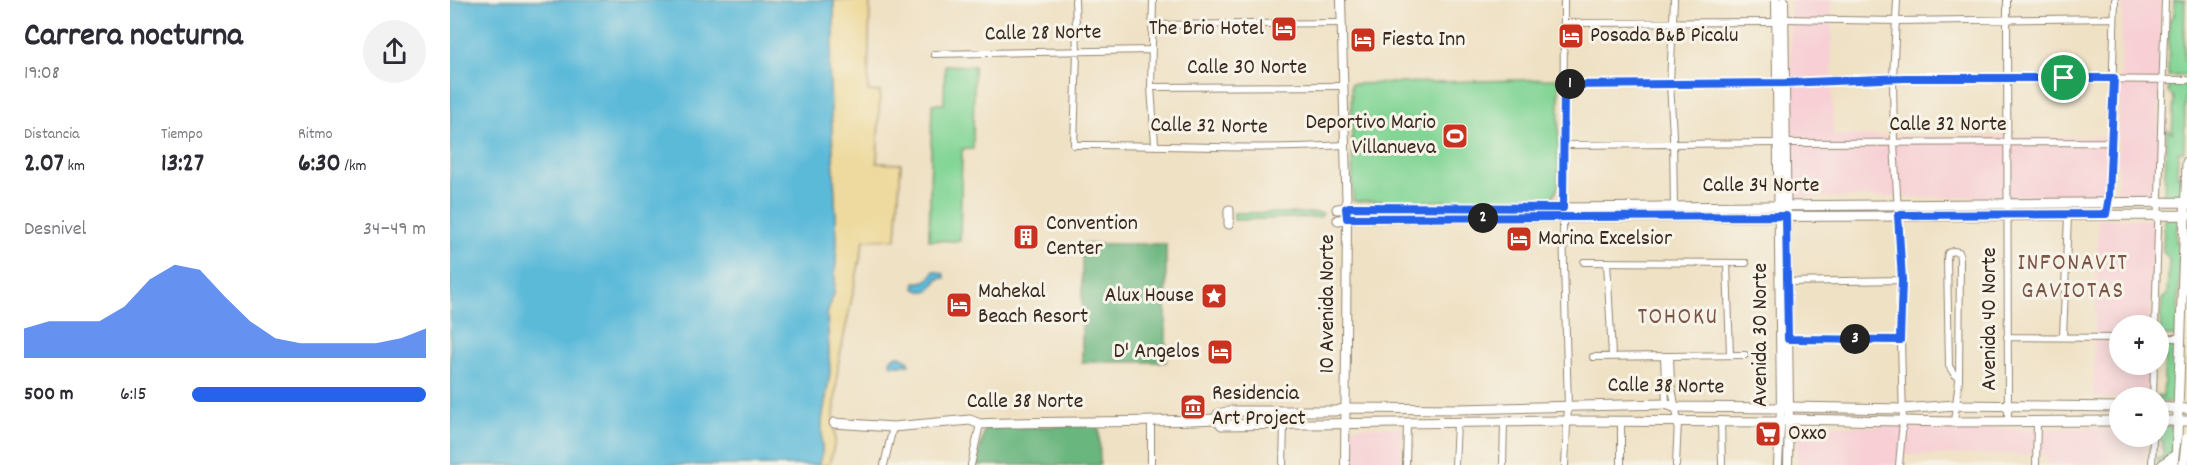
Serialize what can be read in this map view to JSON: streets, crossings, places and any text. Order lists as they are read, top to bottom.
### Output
{
  "streets": {
    "main road": ["Calle 34 Norte", "Calle 38 Norte"],
    "street": [
      "Calle 28 Norte",
      "Calle 30 Norte",
      "Calle 32 Norte",
      "10 Avenida Norte",
      "Avenida 40 Norte",
      "Avenida 30 Norte"
    ]
  },
  "crossings": [
    ["Calle 28 Norte", "Calle 32 Norte"],
    ["Calle 30 Norte", "10 Avenida Norte"],
    ["Calle 32 Norte", "10 Avenida Norte"],
    ["Calle 32 Norte", "Avenida 40 Norte"],
    ["Calle 32 Norte", "Avenida 30 Norte"],
    ["Calle 34 Norte", "10 Avenida Norte"],
    ["Calle 34 Norte", "Avenida 40 Norte"],
    ["Calle 34 Norte", "Avenida 30 Norte"],
    ["10 Avenida Norte", "Calle 38 Norte"],
    ["Avenida 40 Norte", "Calle 38 Norte"],
    ["Avenida 30 Norte", "Calle 38 Norte"]
  ],
  "districts": ["INFONAVIT GAVIOTAS", "TOHOKU"],
  "places": {
    "hotel": [
      "The Brio Hotel",
      "Posada B&B Picalu",
      "Fiesta Inn",
      "Marina Excelsior",
      "Mahekal Beach Resort",
      "D' Angelos"
    ],
    "sports": ["Deportivo Mario Villanueva"],
    "building": ["Convention Center"],
    "place": ["Alux House"],
    "museum": ["Residencia Art Project"],
    "supermarket": ["Oxxo"]
  },
  "page": {
    "heading": ["Carrera nocturna", "19:08"],
    "pins": ["1", "2", "3"],
    "stats": [
      ["Distancia", "2.07 km"],
      ["Tiempo", "13:27"],
      ["Ritmo", "6:30 /km"]
    ],
    "chart": ["Desnivel", "34–49 m"],
    "map_buttons": ["+", "−"],
    "list": [
      {
        "name": "500 m",
        "note": "6:15"
      }
    ]
  }
}
